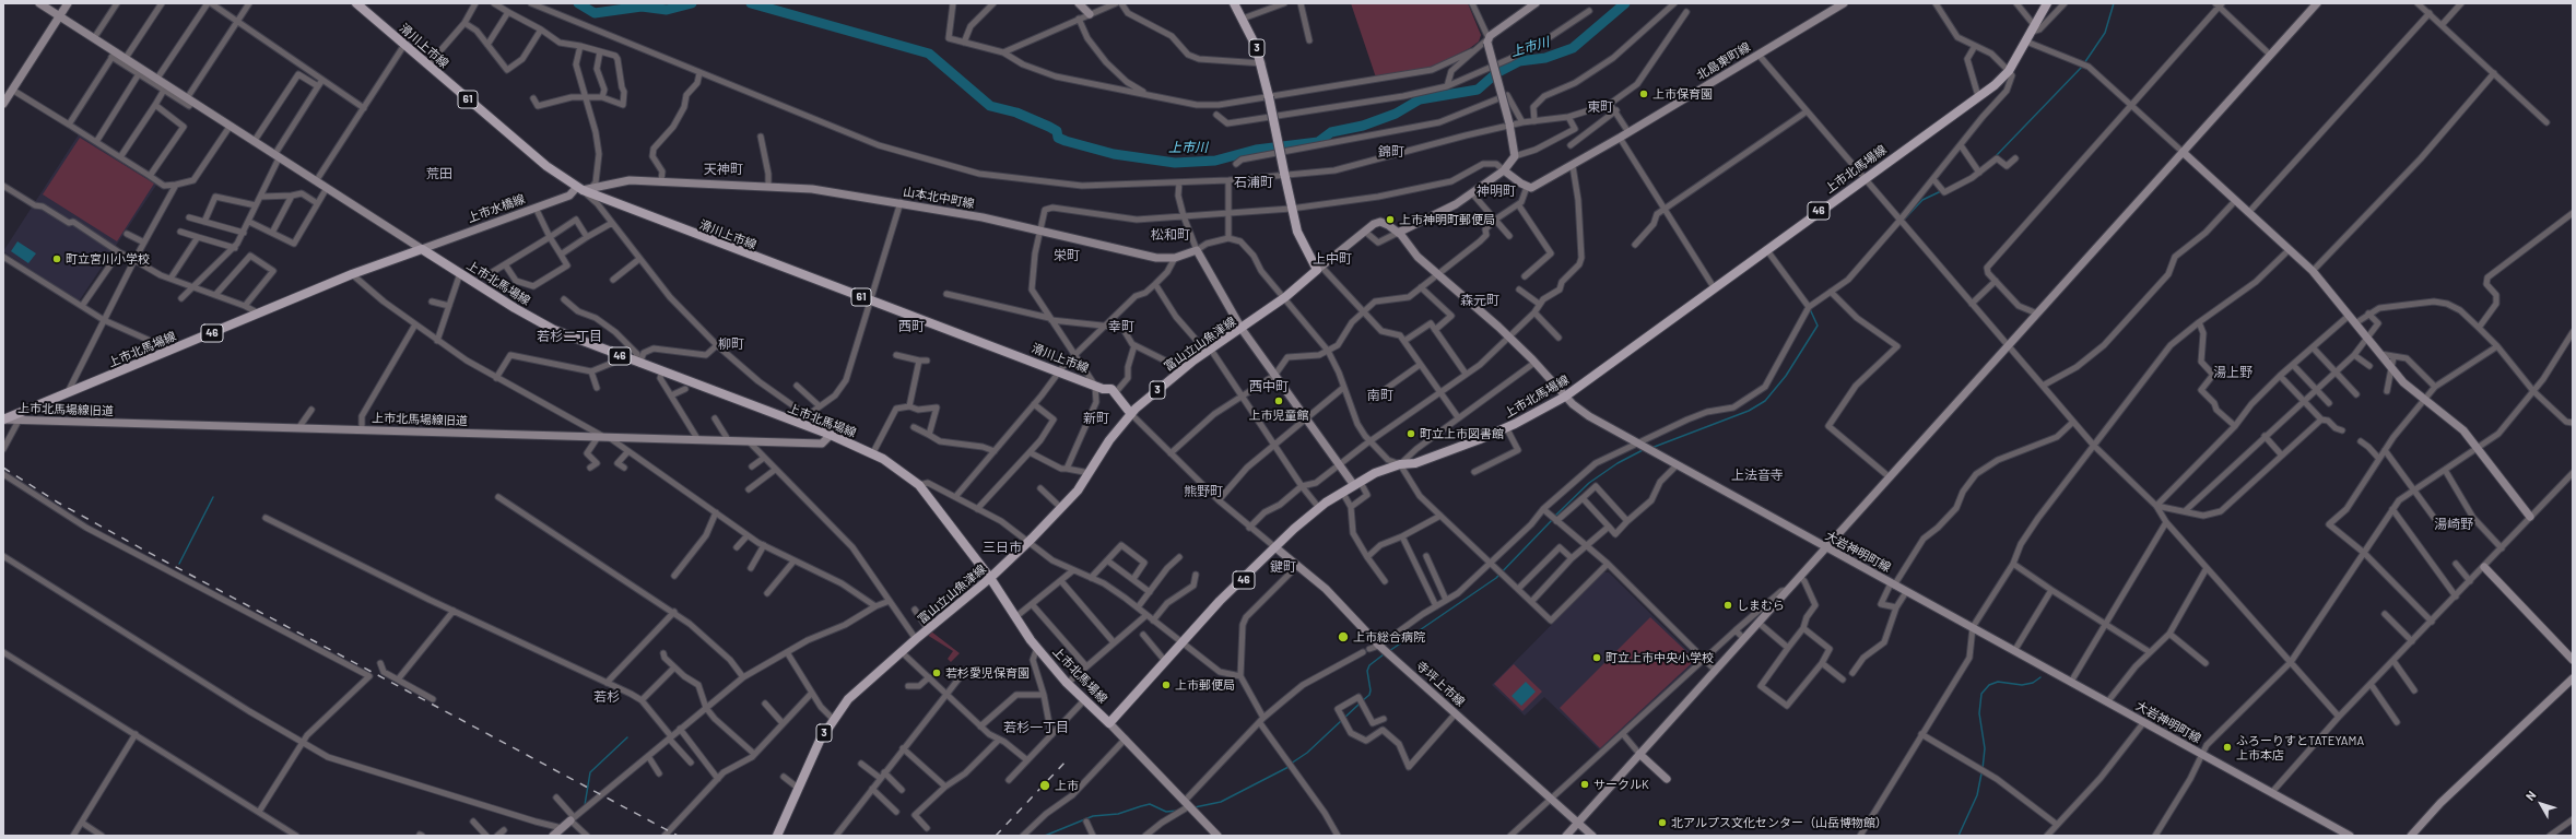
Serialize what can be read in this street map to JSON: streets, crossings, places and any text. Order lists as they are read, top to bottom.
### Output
{
  "streets": {
    "main road": [
      "滑川上市線",
      "3",
      "61",
      "上市北馬場線",
      "46",
      "富山立山魚津線"
    ],
    "street": [
      "北島東町線",
      "山本北中町線",
      "上市水橋線",
      "上市北馬場線旧道",
      "大岩神明町線",
      "寺坪上市線"
    ]
  },
  "crossings": [
    ["滑川上市線", "山本北中町線"],
    ["滑川上市線", "上市水橋線"],
    ["3", "富山立山魚津線"],
    ["上市北馬場線", "上市水橋線"],
    ["上市北馬場線", "富山立山魚津線"],
    ["上市北馬場線", "上市北馬場線旧道"],
    ["上市北馬場線", "大岩神明町線"],
    ["上市北馬場線", "寺坪上市線"],
    ["山本北中町線", "上市水橋線"]
  ],
  "districts": [
    "東町",
    "錦町",
    "天神町",
    "荒田",
    "石浦町",
    "神明町",
    "松和町",
    "栄町",
    "上中町",
    "森元町",
    "西町",
    "幸町",
    "若杉二丁目",
    "柳町",
    "湯上野",
    "西中町",
    "南町",
    "新町",
    "上法音寺",
    "熊野町",
    "湯崎野",
    "三日市",
    "鍵町",
    "若杉",
    "若杉一丁目"
  ],
  "water": ["上市川"],
  "places": [
    "上市保育園",
    "上市神明町郵便局",
    "町立宮川小学校",
    "上市児童館",
    "町立上市図書館",
    "しまむら",
    "上市総合病院",
    "町立上市中央小学校",
    "若杉愛児保育園",
    "上市郵便局",
    "ふろーりすとTATEYAMA 上市本店",
    "サークルK",
    "上市",
    "北アルプス文化センター（山岳博物館）"
  ],
  "north": "top left"
}
